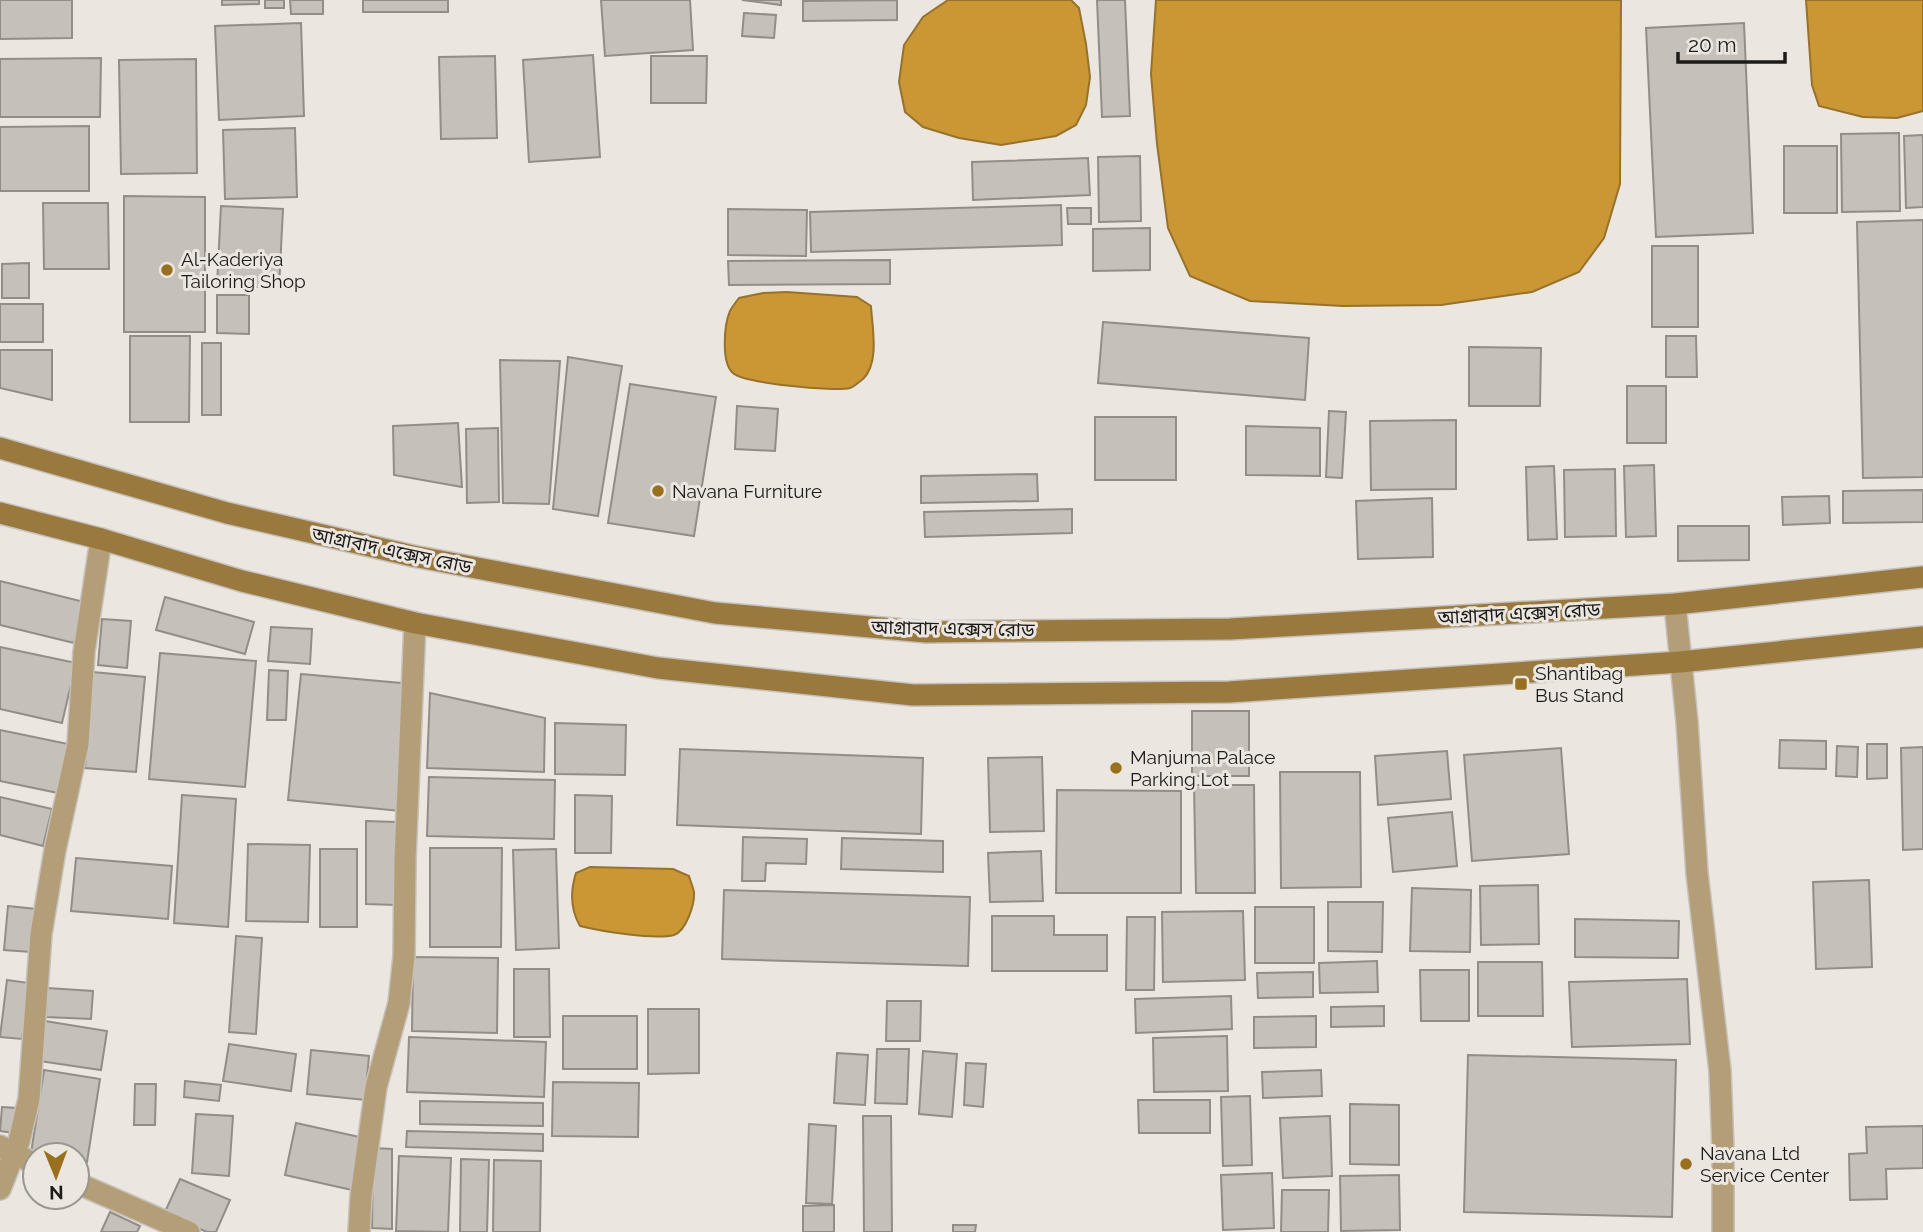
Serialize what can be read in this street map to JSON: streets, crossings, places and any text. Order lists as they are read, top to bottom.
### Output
{
  "streets": {
    "main road": ["আগ্রাবাদ এক্সেস রোড"]
  },
  "places": {
    "other": [
      "Al-Kaderiya Tailoring Shop",
      "Navana Furniture",
      "Manjuma Palace Parking Lot",
      "Navana Ltd Service Center"
    ],
    "transit": ["Shantibag Bus Stand"]
  },
  "scale_bar": "20 m",
  "north": "bottom"
}
